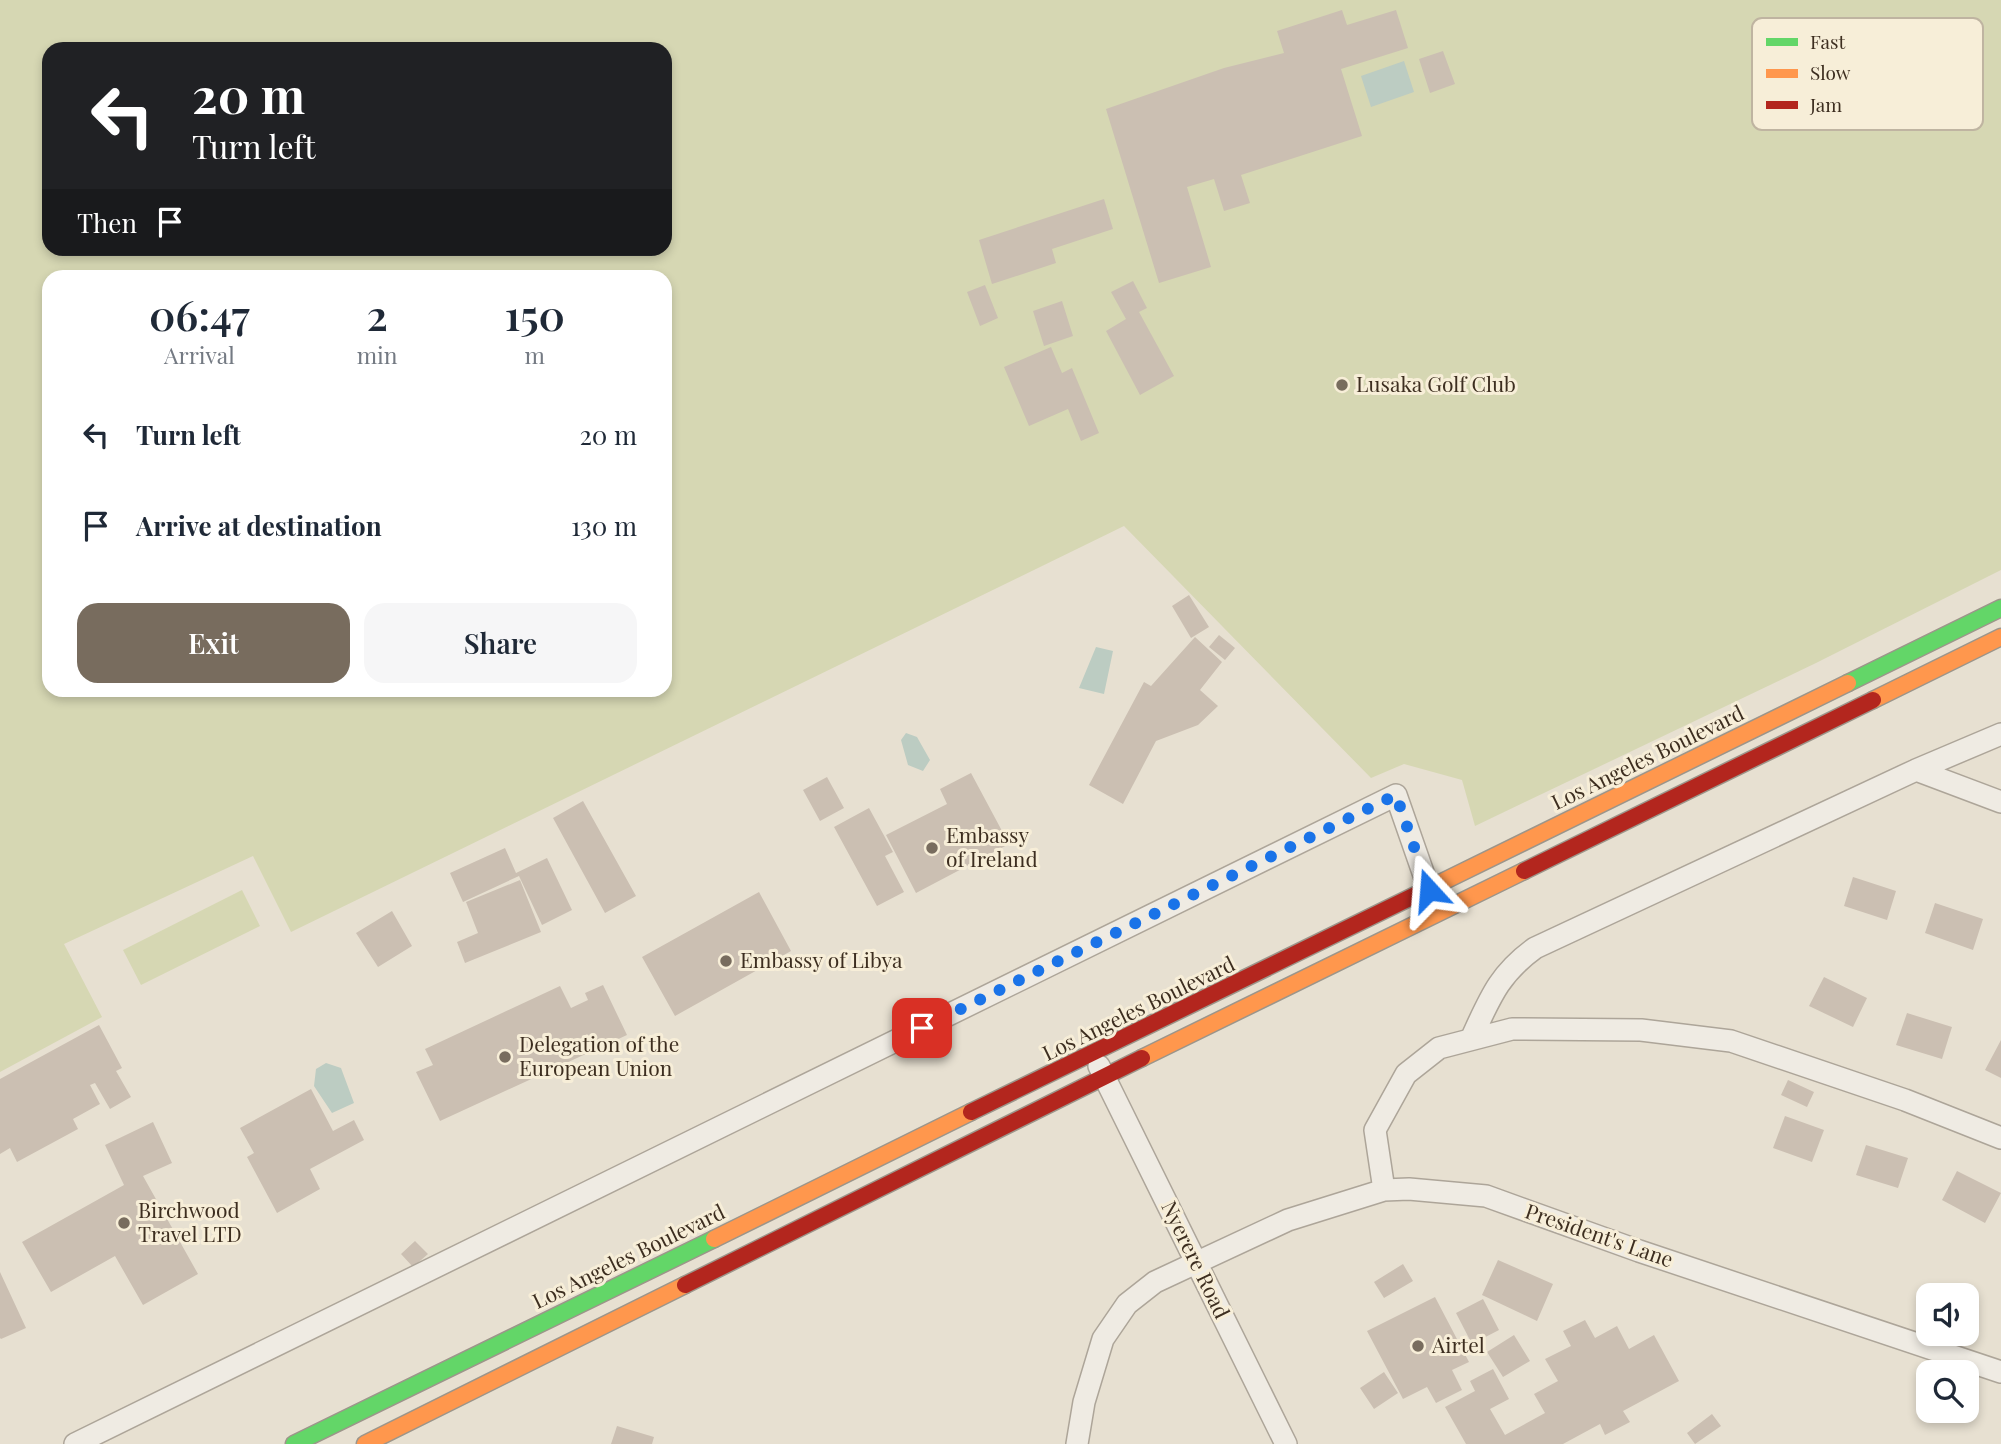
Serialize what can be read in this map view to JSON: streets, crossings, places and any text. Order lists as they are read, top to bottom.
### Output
{
  "streets": {
    "main road": ["Los Angeles Boulevard"],
    "street": ["President's Lane", "Nyerere Road"]
  },
  "crossings": [
    ["Los Angeles Boulevard", "Nyerere Road"],
    ["President's Lane", "Nyerere Road"]
  ],
  "places": [
    "Lusaka Golf Club",
    "Embassy of Ireland",
    "Embassy of Libya",
    "Delegation of the European Union",
    "Birchwood Travel LTD",
    "Airtel"
  ],
  "legend": ["Fast", "Slow", "Jam"],
  "page": {
    "turn": ["20 m", "Turn left"],
    "then": "Then",
    "eta": [
      "06:47",
      "Arrival",
      "2",
      "min",
      "150",
      "m"
    ],
    "list": [
      {
        "name": "Turn left",
        "value": "20 m"
      },
      {
        "name": "Arrive at destination",
        "value": "130 m"
      }
    ],
    "buttons": ["Exit", "Share"]
  }
}
